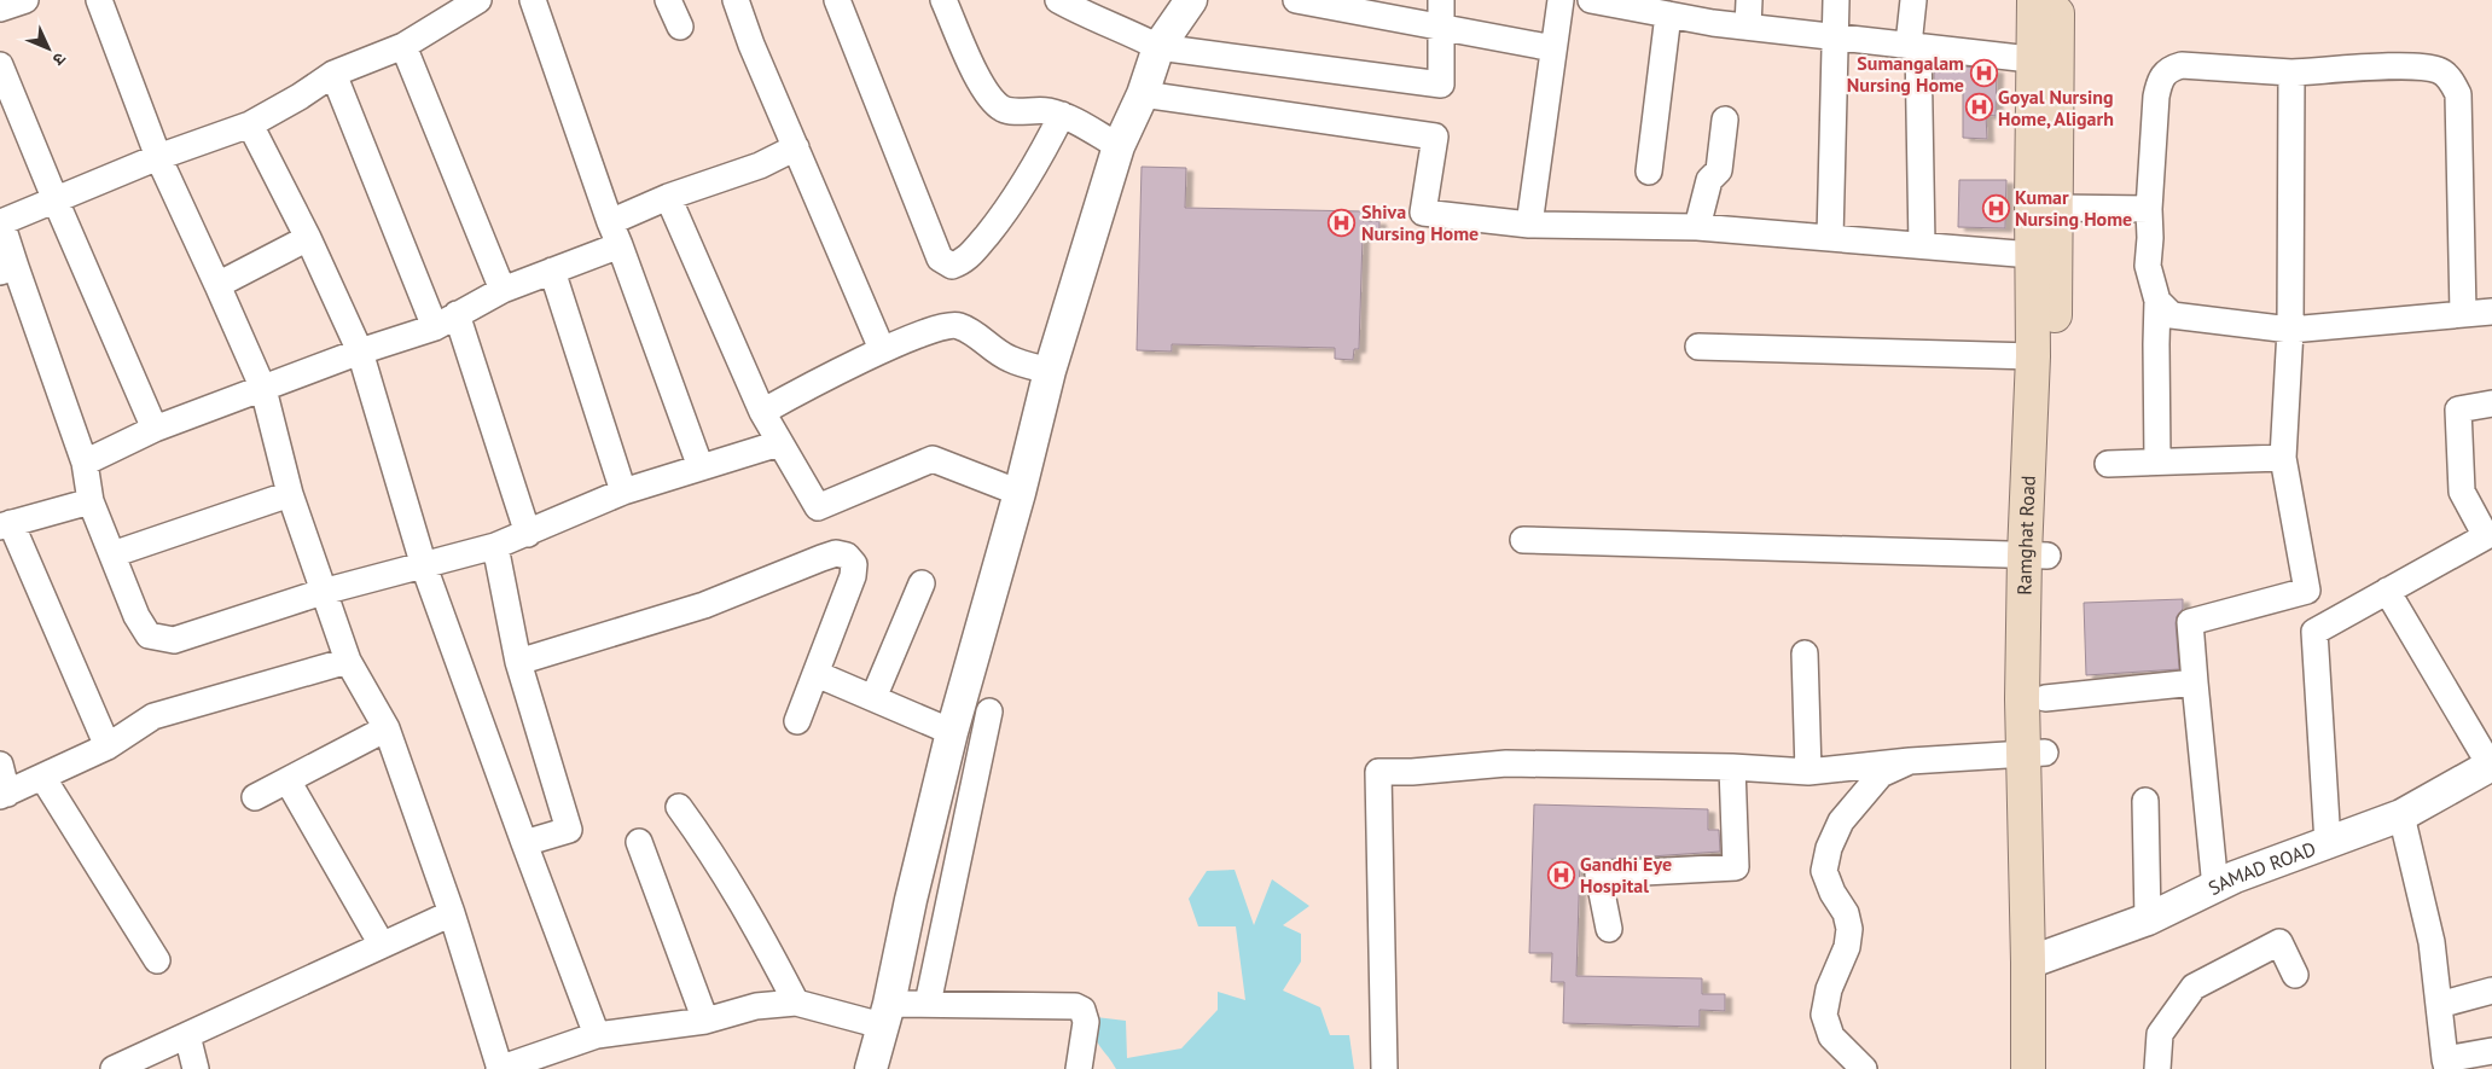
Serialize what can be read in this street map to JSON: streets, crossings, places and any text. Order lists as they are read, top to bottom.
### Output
{
  "streets": {
    "main road": ["Ramghat Road"],
    "street": ["SAMAD ROAD"]
  },
  "crossings": [
    ["Ramghat Road", "SAMAD ROAD"]
  ],
  "places": {
    "hospital": [
      "Sumangalam Nursing Home",
      "Goyal Nursing Home, Aligarh",
      "Kumar Nursing Home",
      "Shiva Nursing Home",
      "Gandhi Eye Hospital"
    ]
  },
  "north": "bottom right"
}
